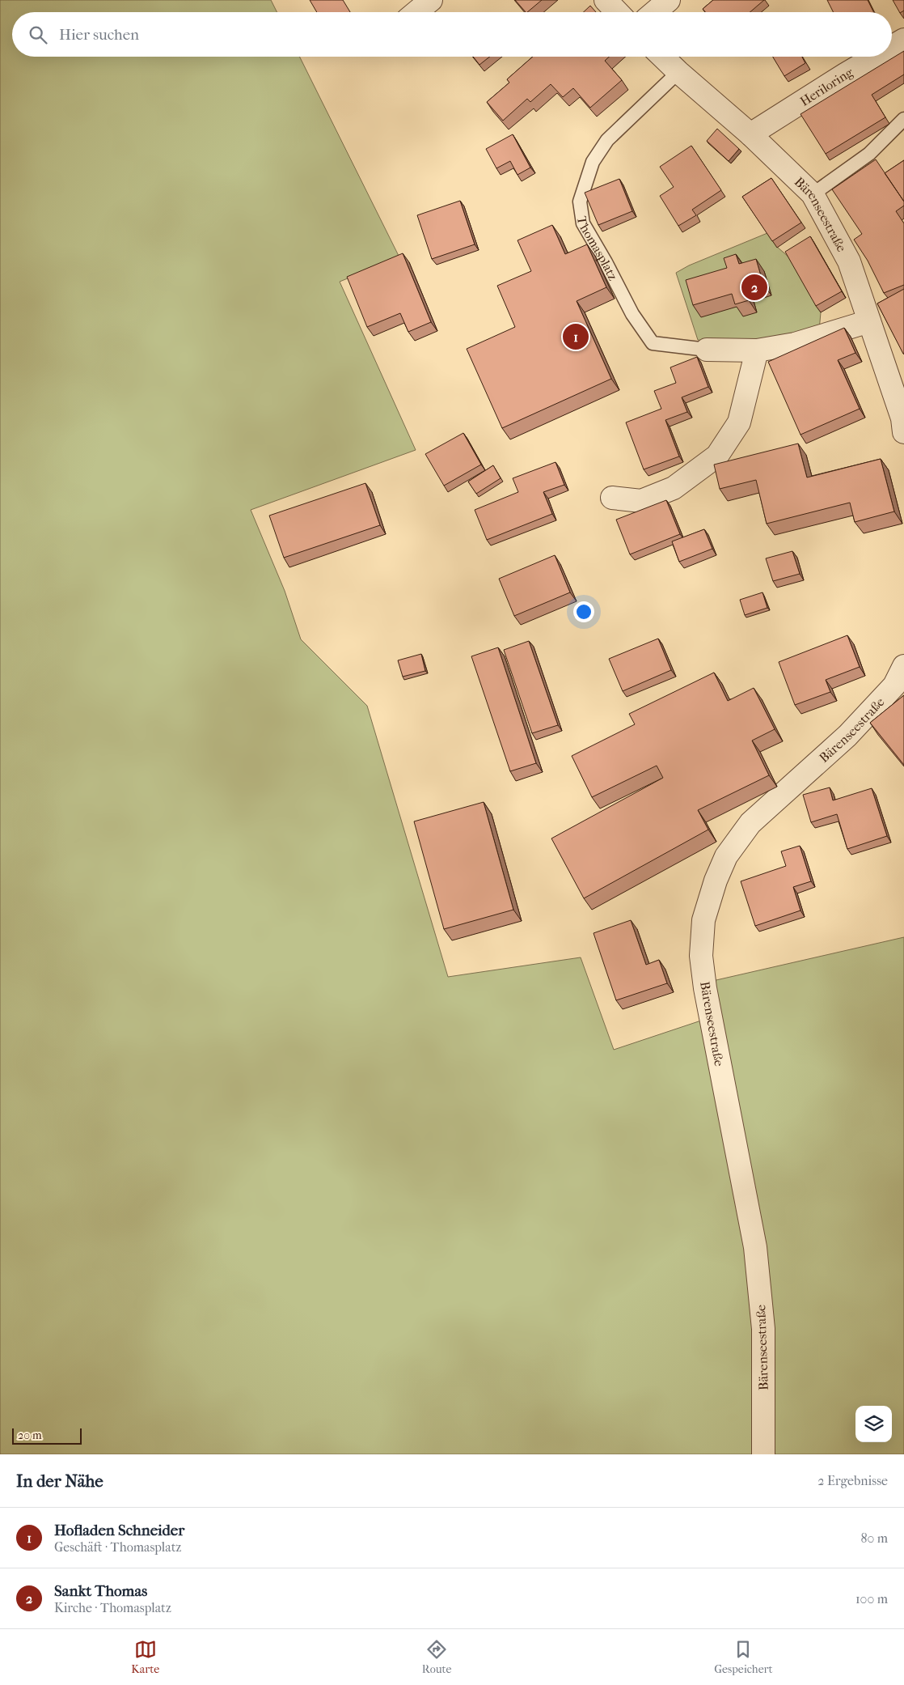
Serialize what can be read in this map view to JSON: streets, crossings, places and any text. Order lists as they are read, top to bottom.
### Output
{
  "streets": {
    "street": ["Heriloring", "Bärenseestraße", "Thomasplatz"]
  },
  "crossings": [
    ["Heriloring", "Bärenseestraße"],
    ["Bärenseestraße", "Thomasplatz"]
  ],
  "scale_bar": "20 m",
  "page": {
    "search": "Hier suchen",
    "pins": ["2", "1"],
    "scale": "20 m",
    "heading": ["In der Nähe", "2 Ergebnisse"],
    "list": [
      {
        "mark": "1",
        "name": "Hofladen Schneider",
        "note": "Geschäft · Thomasplatz",
        "value": "80 m"
      },
      {
        "mark": "2",
        "name": "Sankt Thomas",
        "note": "Kirche · Thomasplatz",
        "value": "100 m"
      }
    ],
    "nav": ["Karte", "Route", "Gespeichert"]
  }
}
